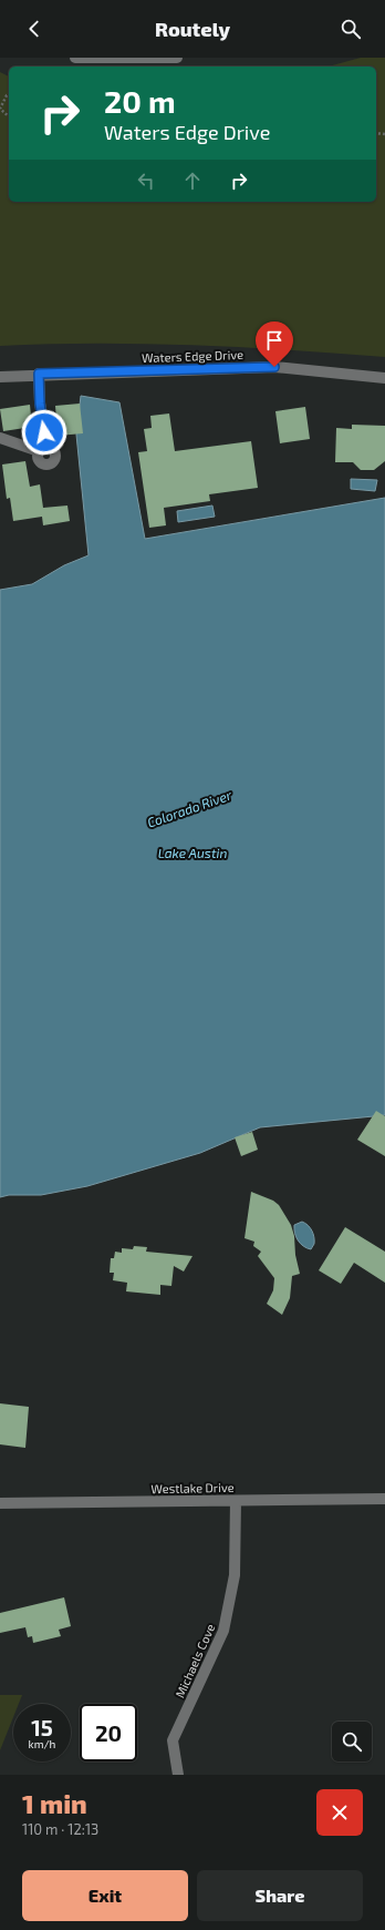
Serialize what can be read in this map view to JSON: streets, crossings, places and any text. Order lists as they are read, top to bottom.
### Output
{
  "streets": {
    "street": ["Waters Edge Drive", "Westlake Drive", "Michaels Cove"]
  },
  "crossings": [
    ["Westlake Drive", "Michaels Cove"]
  ],
  "water": ["Colorado River", "Lake Austin"],
  "page": {
    "header": "Routely",
    "turn": ["20 m", "Waters Edge Drive"],
    "speed": "15 km/h",
    "limit": "20",
    "heading": ["1 min", "110 m · 12:13"],
    "buttons": ["Exit", "Share"]
  }
}
